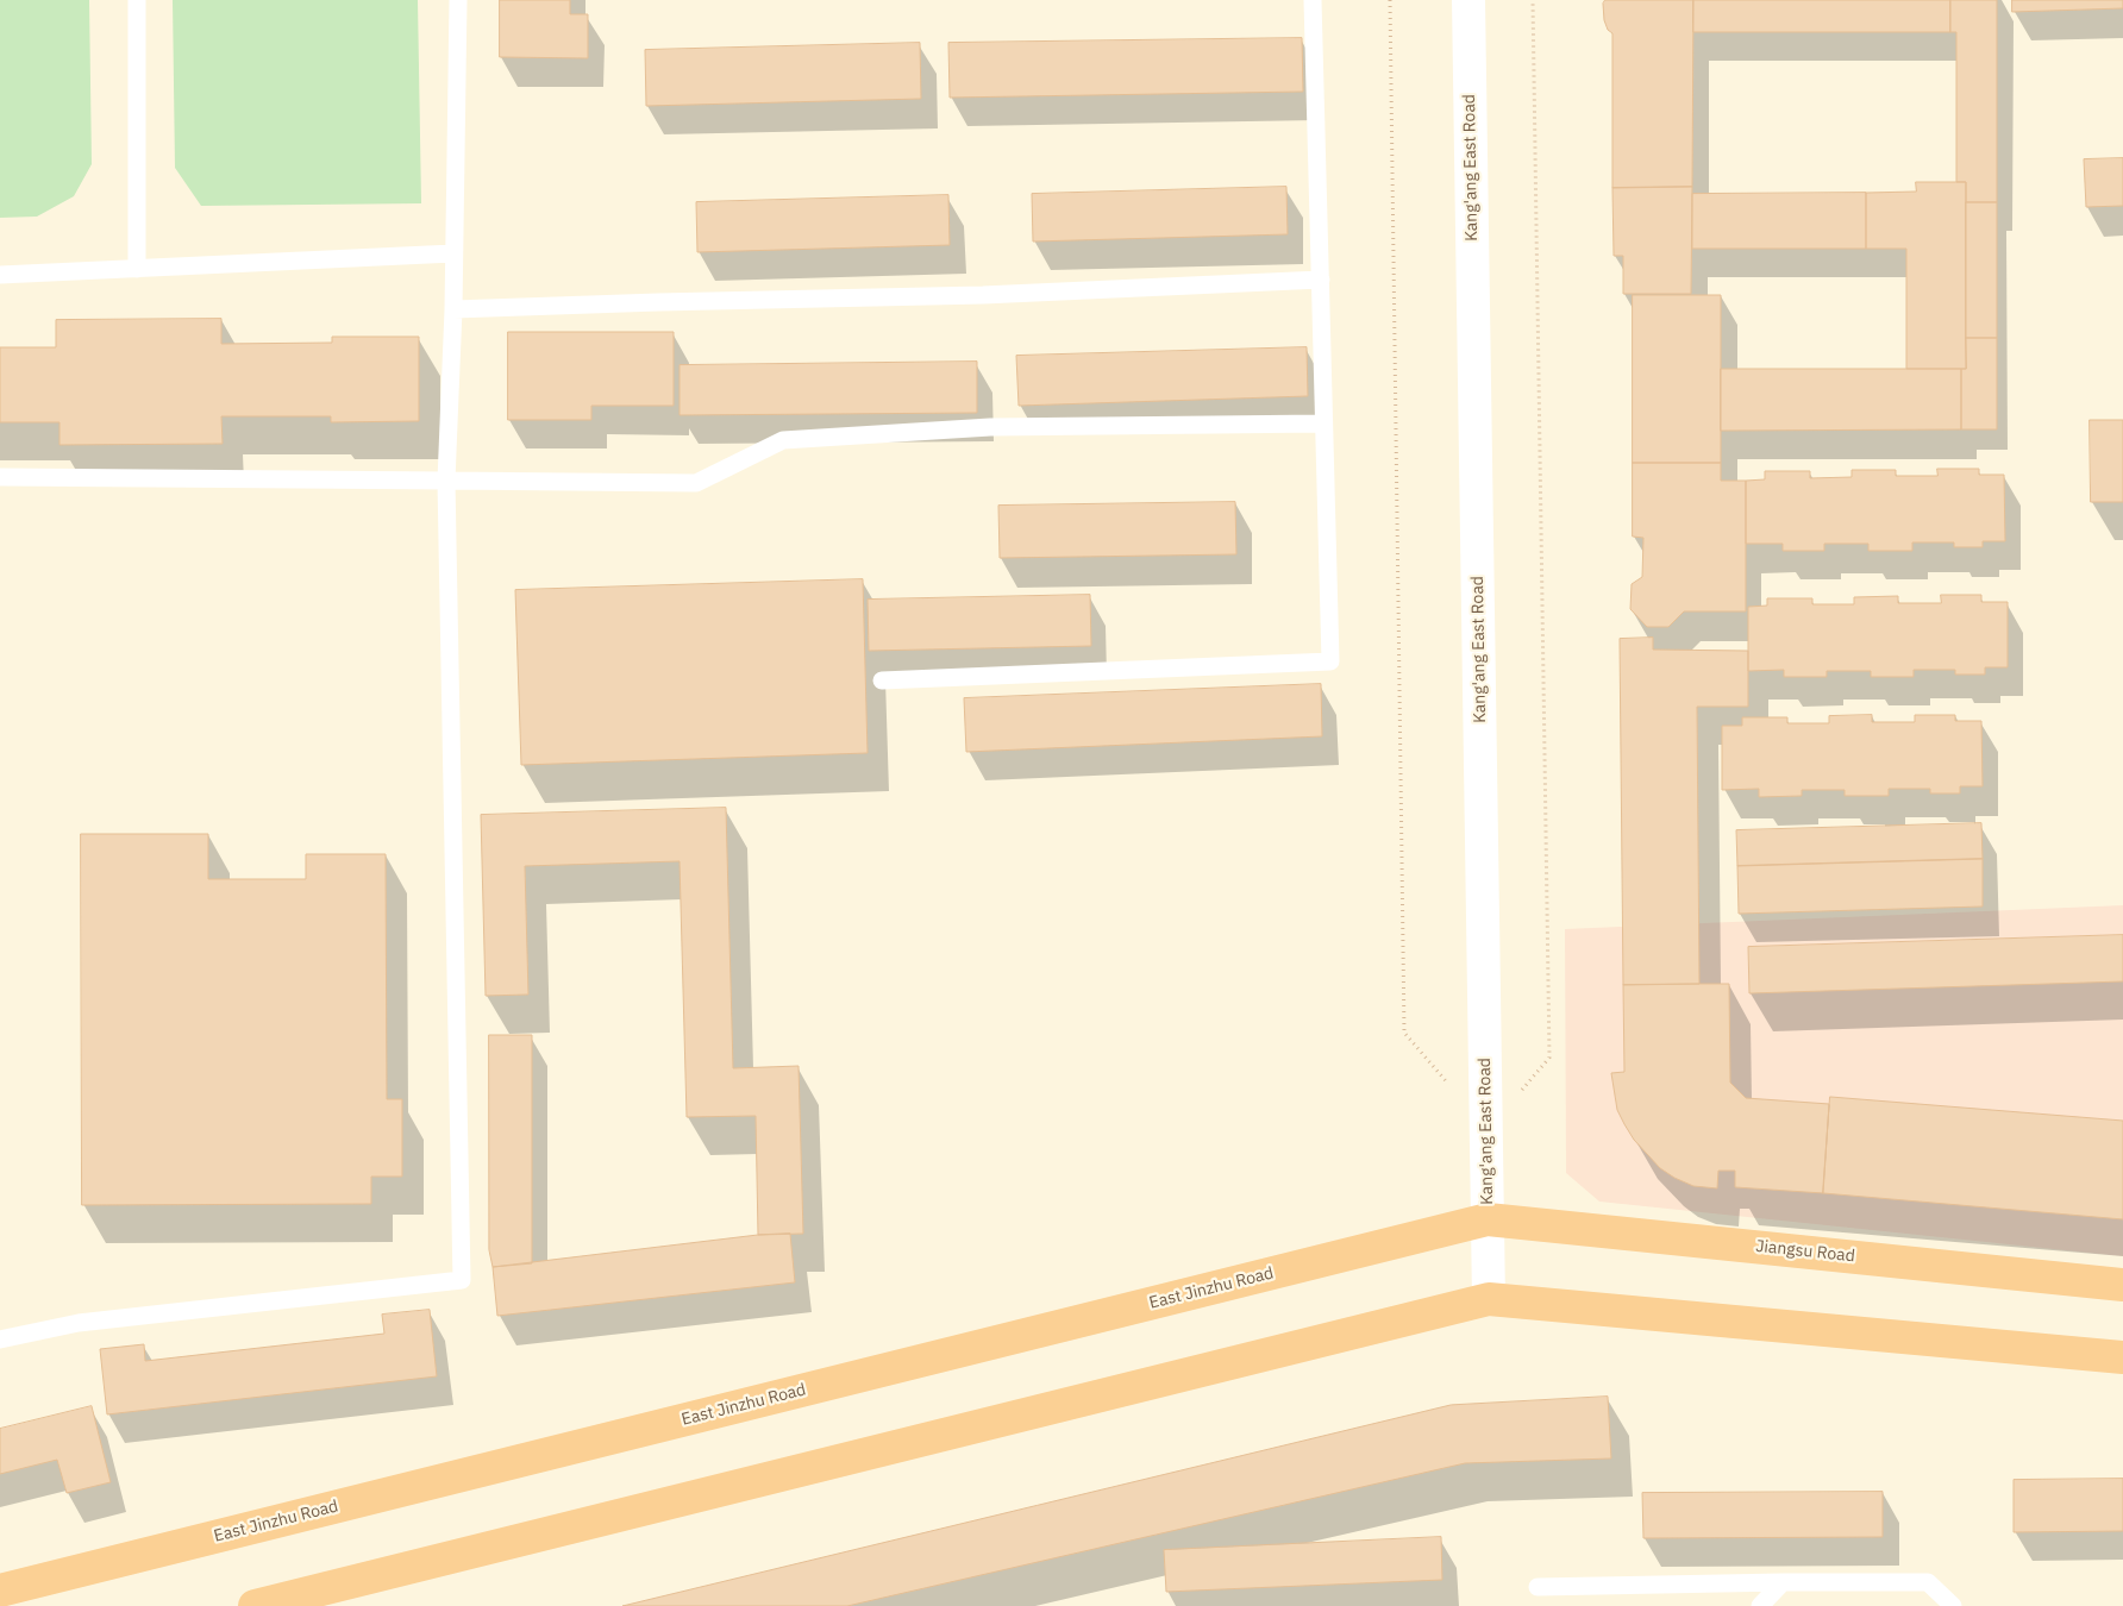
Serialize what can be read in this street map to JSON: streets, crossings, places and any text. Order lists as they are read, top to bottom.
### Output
{
  "streets": {
    "highway": ["Jiangsu Road", "East Jinzhu Road"],
    "main road": ["Kang'ang East Road"]
  },
  "crossings": [
    ["Kang'ang East Road", "Jiangsu Road"],
    ["Kang'ang East Road", "East Jinzhu Road"],
    ["Jiangsu Road", "East Jinzhu Road"]
  ]
}
